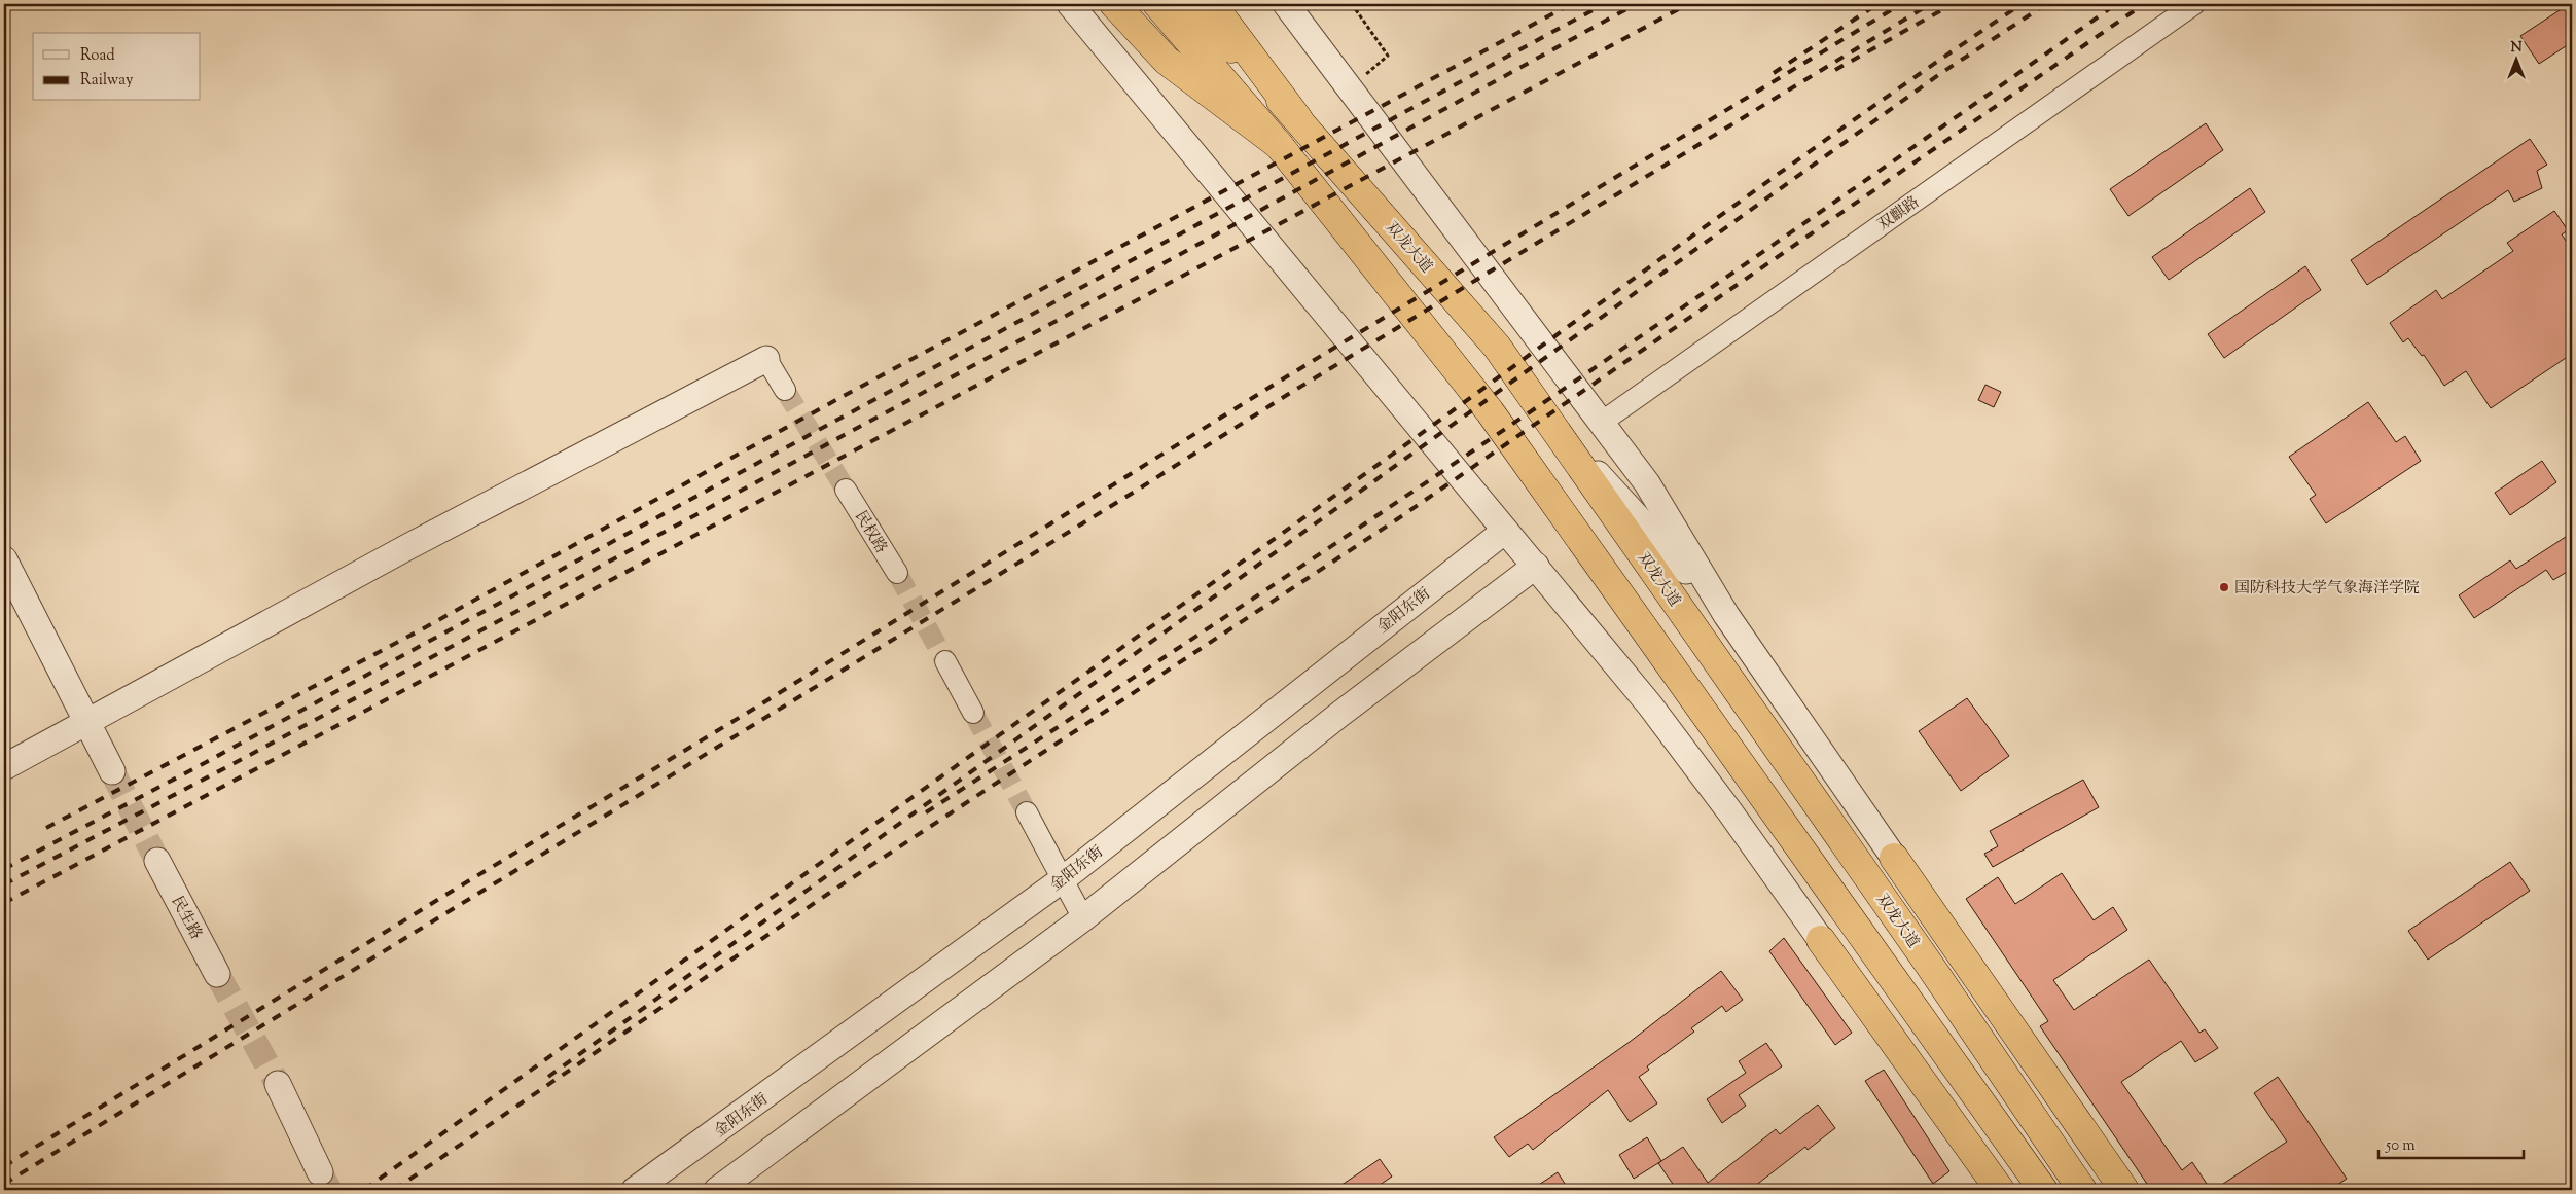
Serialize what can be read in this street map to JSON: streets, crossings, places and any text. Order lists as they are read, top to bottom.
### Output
{
  "streets": {
    "highway": ["双龙大道"],
    "street": [
      "双麒路",
      "民权路",
      "金阳东街",
      "民生路"
    ]
  },
  "places": ["国防科技大学气象海洋学院"],
  "legend": ["Road", "Railway"],
  "scale_bar": "50 m",
  "north": "top"
}
